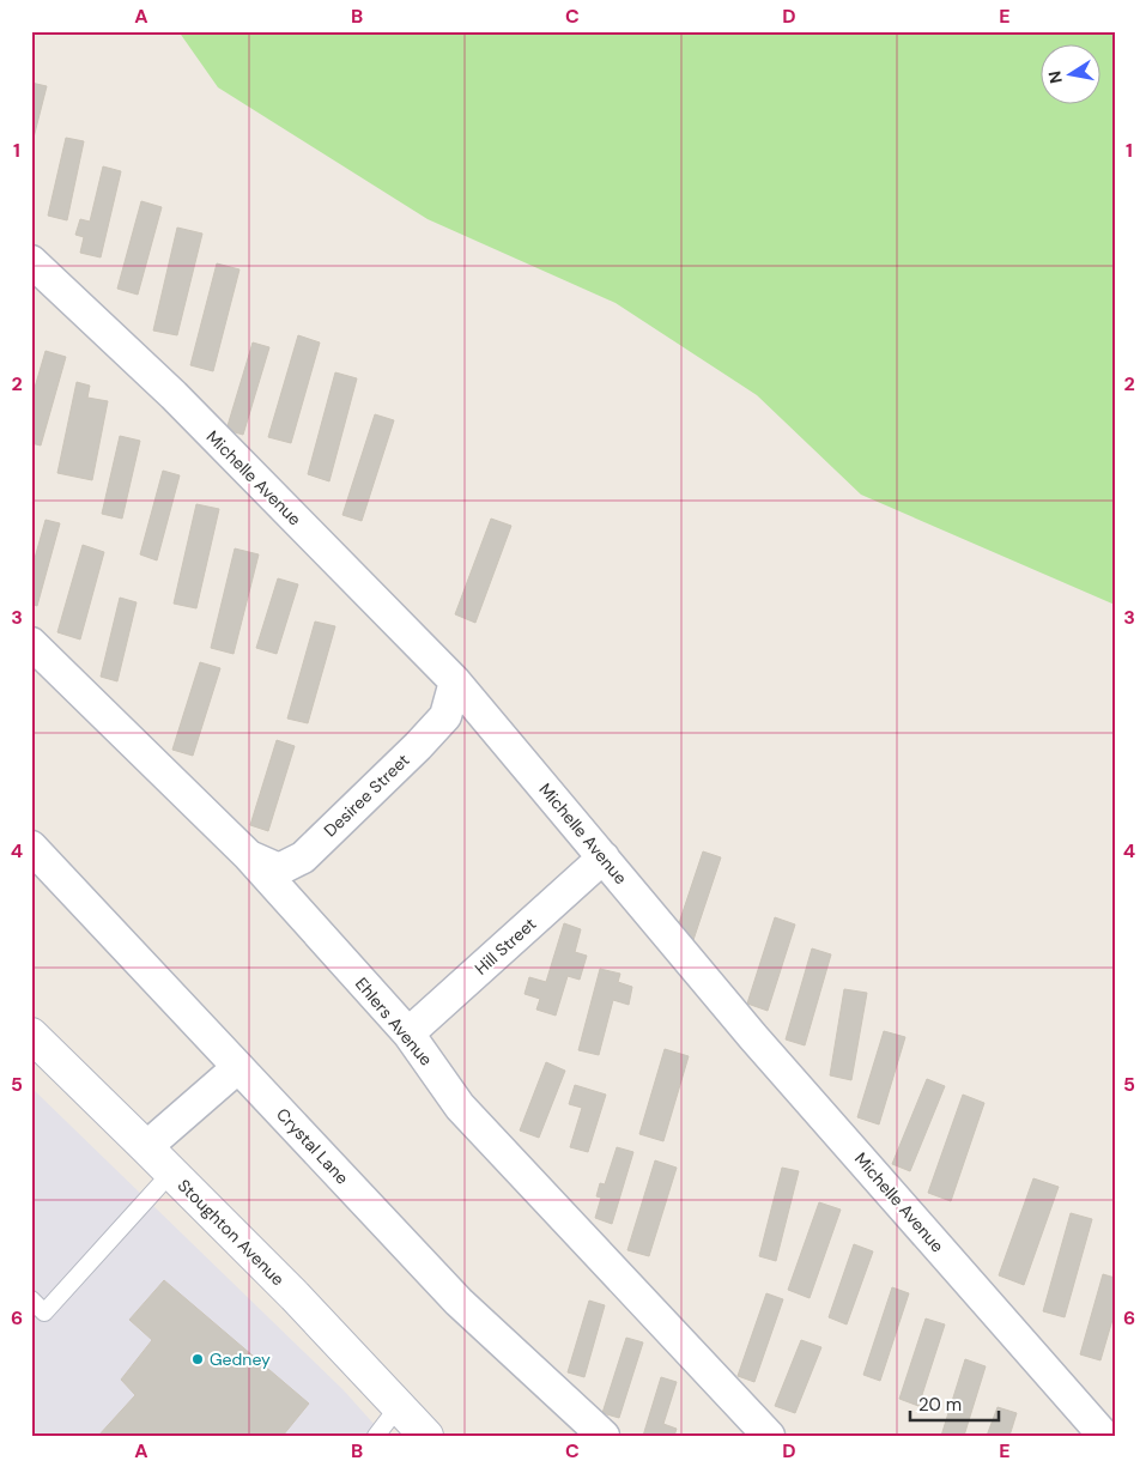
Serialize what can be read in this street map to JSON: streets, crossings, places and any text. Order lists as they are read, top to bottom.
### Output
{
  "streets": {
    "street": [
      "Michelle Avenue",
      "Desiree Street",
      "Hill Street",
      "Ehlers Avenue",
      "Crystal Lane",
      "Stoughton Avenue"
    ]
  },
  "crossings": [
    ["Michelle Avenue", "Desiree Street"],
    ["Michelle Avenue", "Hill Street"],
    ["Desiree Street", "Ehlers Avenue"],
    ["Hill Street", "Ehlers Avenue"]
  ],
  "places": ["Gedney"],
  "scale_bar": "20 m",
  "north": "left",
  "grid": {
    "columns": [
      "A",
      "B",
      "C",
      "D",
      "E"
    ],
    "rows": [
      "1",
      "2",
      "3",
      "4",
      "5",
      "6"
    ]
  }
}
